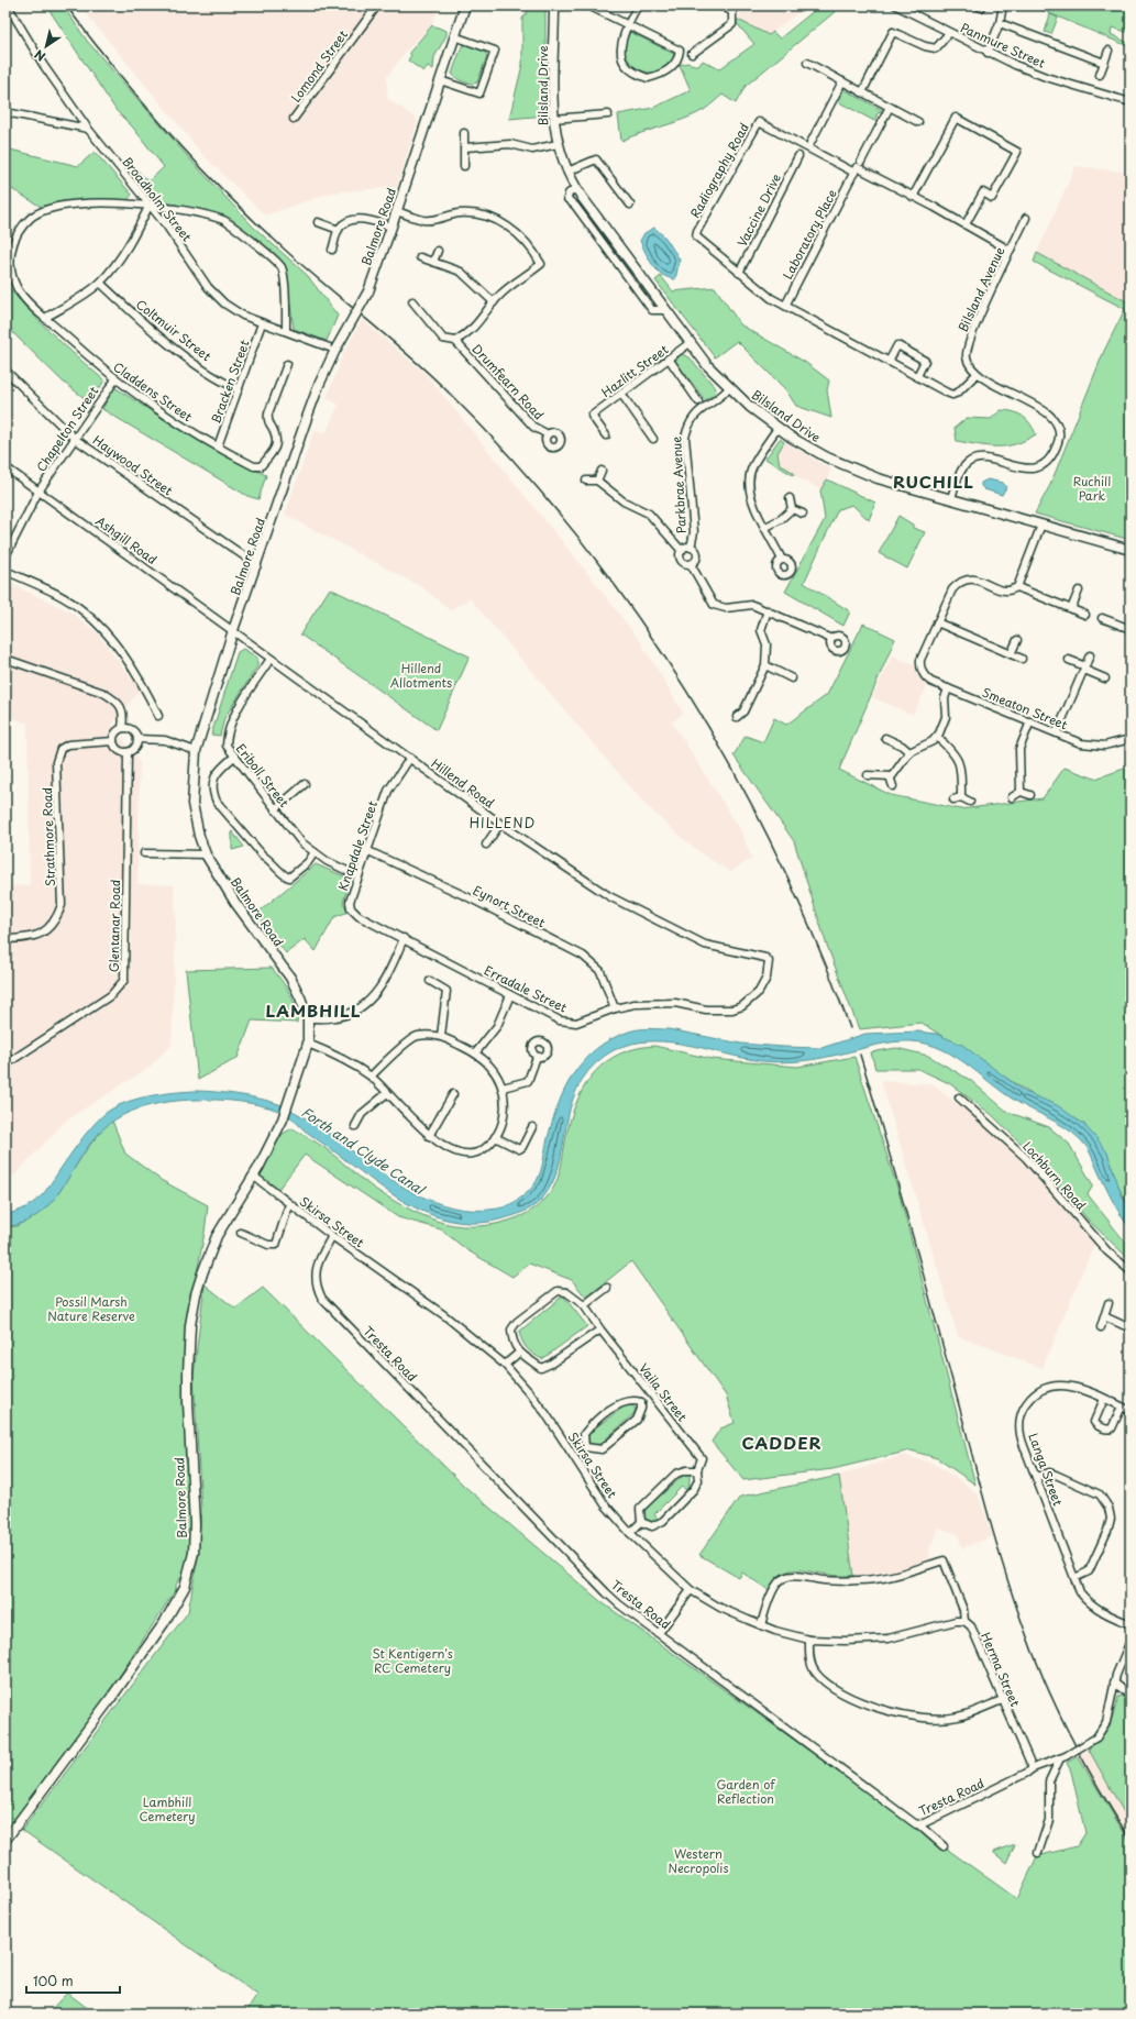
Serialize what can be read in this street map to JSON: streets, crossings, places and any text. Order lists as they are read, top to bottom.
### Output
{
  "streets": {
    "main road": ["Bilsland Drive", "Balmore Road"],
    "street": [
      "Panmure Street",
      "Lomond Street",
      "Radiography Road",
      "Broadholm Street",
      "Vaccine Drive",
      "Laboratory Place",
      "Bilsland Avenue",
      "Coltmuir Street",
      "Hazlitt Street",
      "Bracken Street",
      "Drumfearn Road",
      "Claddens Street",
      "Chapelton Street",
      "Haywood Street",
      "Parkbrae Avenue",
      "Ashgill Road",
      "Smeaton Street",
      "Eriboll Street",
      "Hillend Road",
      "Strathmore Road",
      "Knapdale Street",
      "Eynort Street",
      "Glentanar Road",
      "Erradale Street",
      "Lochburn Road",
      "Skirsa Street",
      "Tresta Road",
      "Vaila Street",
      "Langa Street",
      "Herma Street"
    ]
  },
  "crossings": [
    ["Bilsland Drive", "Hazlitt Street"],
    ["Bilsland Drive", "Parkbrae Avenue"],
    ["Radiography Road", "Vaccine Drive"],
    ["Radiography Road", "Laboratory Place"],
    ["Radiography Road", "Bilsland Avenue"],
    ["Broadholm Street", "Balmore Road"],
    ["Broadholm Street", "Bracken Street"],
    ["Broadholm Street", "Claddens Street"],
    ["Balmore Road", "Drumfearn Road"],
    ["Balmore Road", "Haywood Street"],
    ["Balmore Road", "Ashgill Road"],
    ["Balmore Road", "Hillend Road"],
    ["Balmore Road", "Skirsa Street"],
    ["Coltmuir Street", "Bracken Street"],
    ["Bracken Street", "Claddens Street"],
    ["Claddens Street", "Chapelton Street"],
    ["Chapelton Street", "Haywood Street"],
    ["Chapelton Street", "Ashgill Road"],
    ["Ashgill Road", "Hillend Road"],
    ["Eriboll Street", "Hillend Road"],
    ["Eriboll Street", "Knapdale Street"],
    ["Hillend Road", "Knapdale Street"],
    ["Hillend Road", "Erradale Street"],
    ["Strathmore Road", "Glentanar Road"],
    ["Knapdale Street", "Eynort Street"],
    ["Knapdale Street", "Erradale Street"],
    ["Eynort Street", "Erradale Street"],
    ["Skirsa Street", "Tresta Road"],
    ["Skirsa Street", "Herma Street"],
    ["Tresta Road", "Herma Street"]
  ],
  "districts": [
    "RUCHILL",
    "HILLEND",
    "LAMBHILL",
    "CADDER"
  ],
  "water": ["Forth and Clyde Canal"],
  "parks": [
    "Ruchill Park",
    "Hillend Allotments",
    "Possil Marsh Nature Reserve",
    "St Kentigern's RC Cemetery",
    "Garden of Reflection",
    "Lambhill Cemetery",
    "Western Necropolis"
  ],
  "scale_bar": "100 m",
  "north": "bottom left"
}
